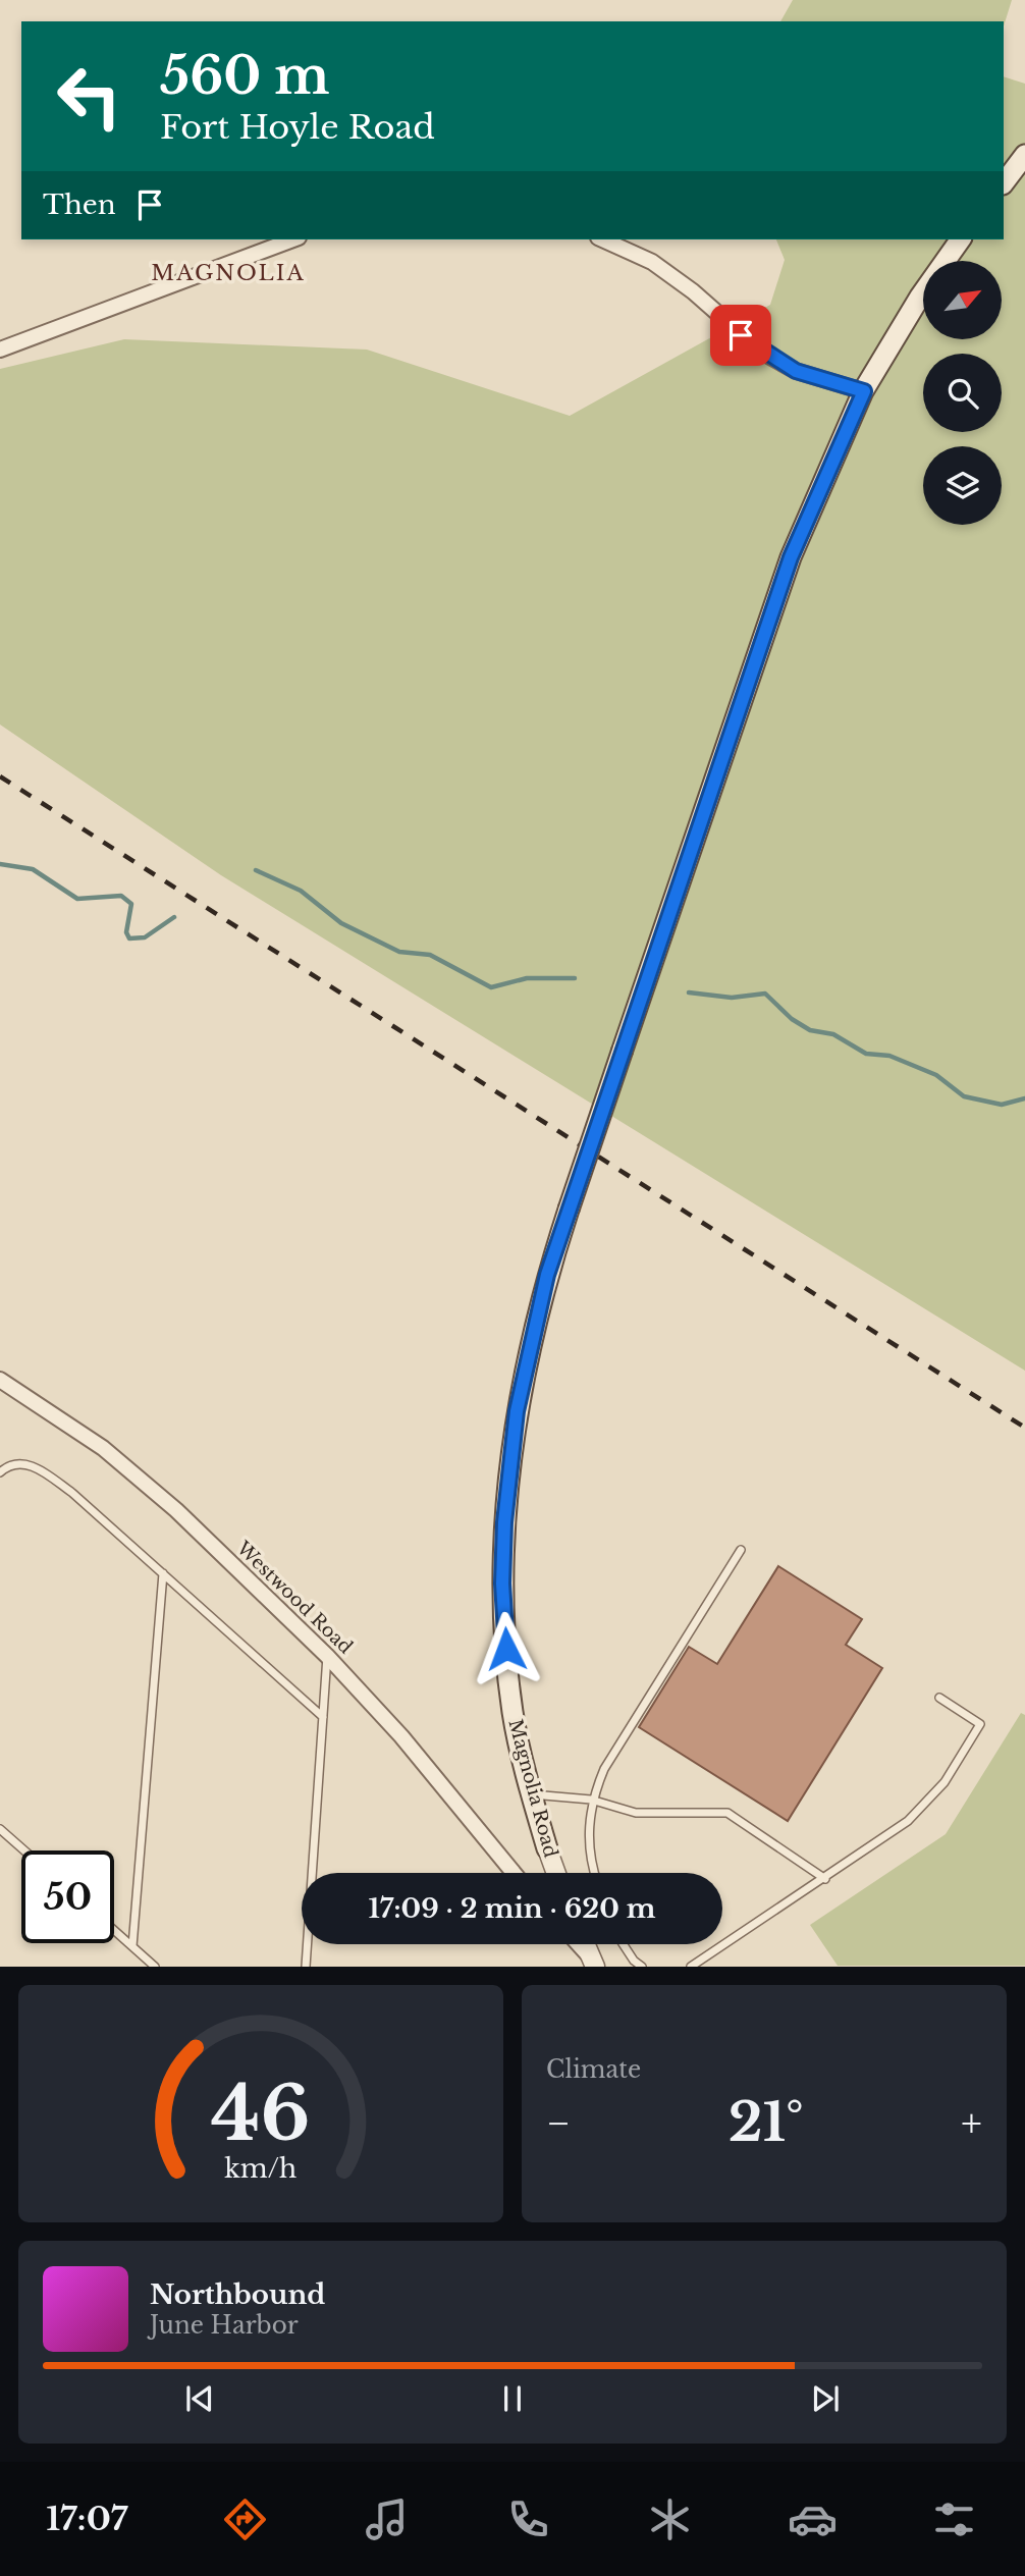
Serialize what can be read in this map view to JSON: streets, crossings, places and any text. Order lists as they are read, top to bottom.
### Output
{
  "streets": {
    "main road": ["Magnolia Road"],
    "street": ["Westwood Road"]
  },
  "districts": ["MAGNOLIA"],
  "north": "top right",
  "page": {
    "turn": ["560 m", "Fort Hoyle Road"],
    "then": "Then",
    "limit": "50",
    "trip": "17:09 · 2 min · 620 m",
    "tile": "Climate",
    "heat": ["−", "21°", "+"],
    "song": ["Northbound", "June Harbor"],
    "tabs": "17:07",
    "gauge": ["46", "km/h"]
  }
}
